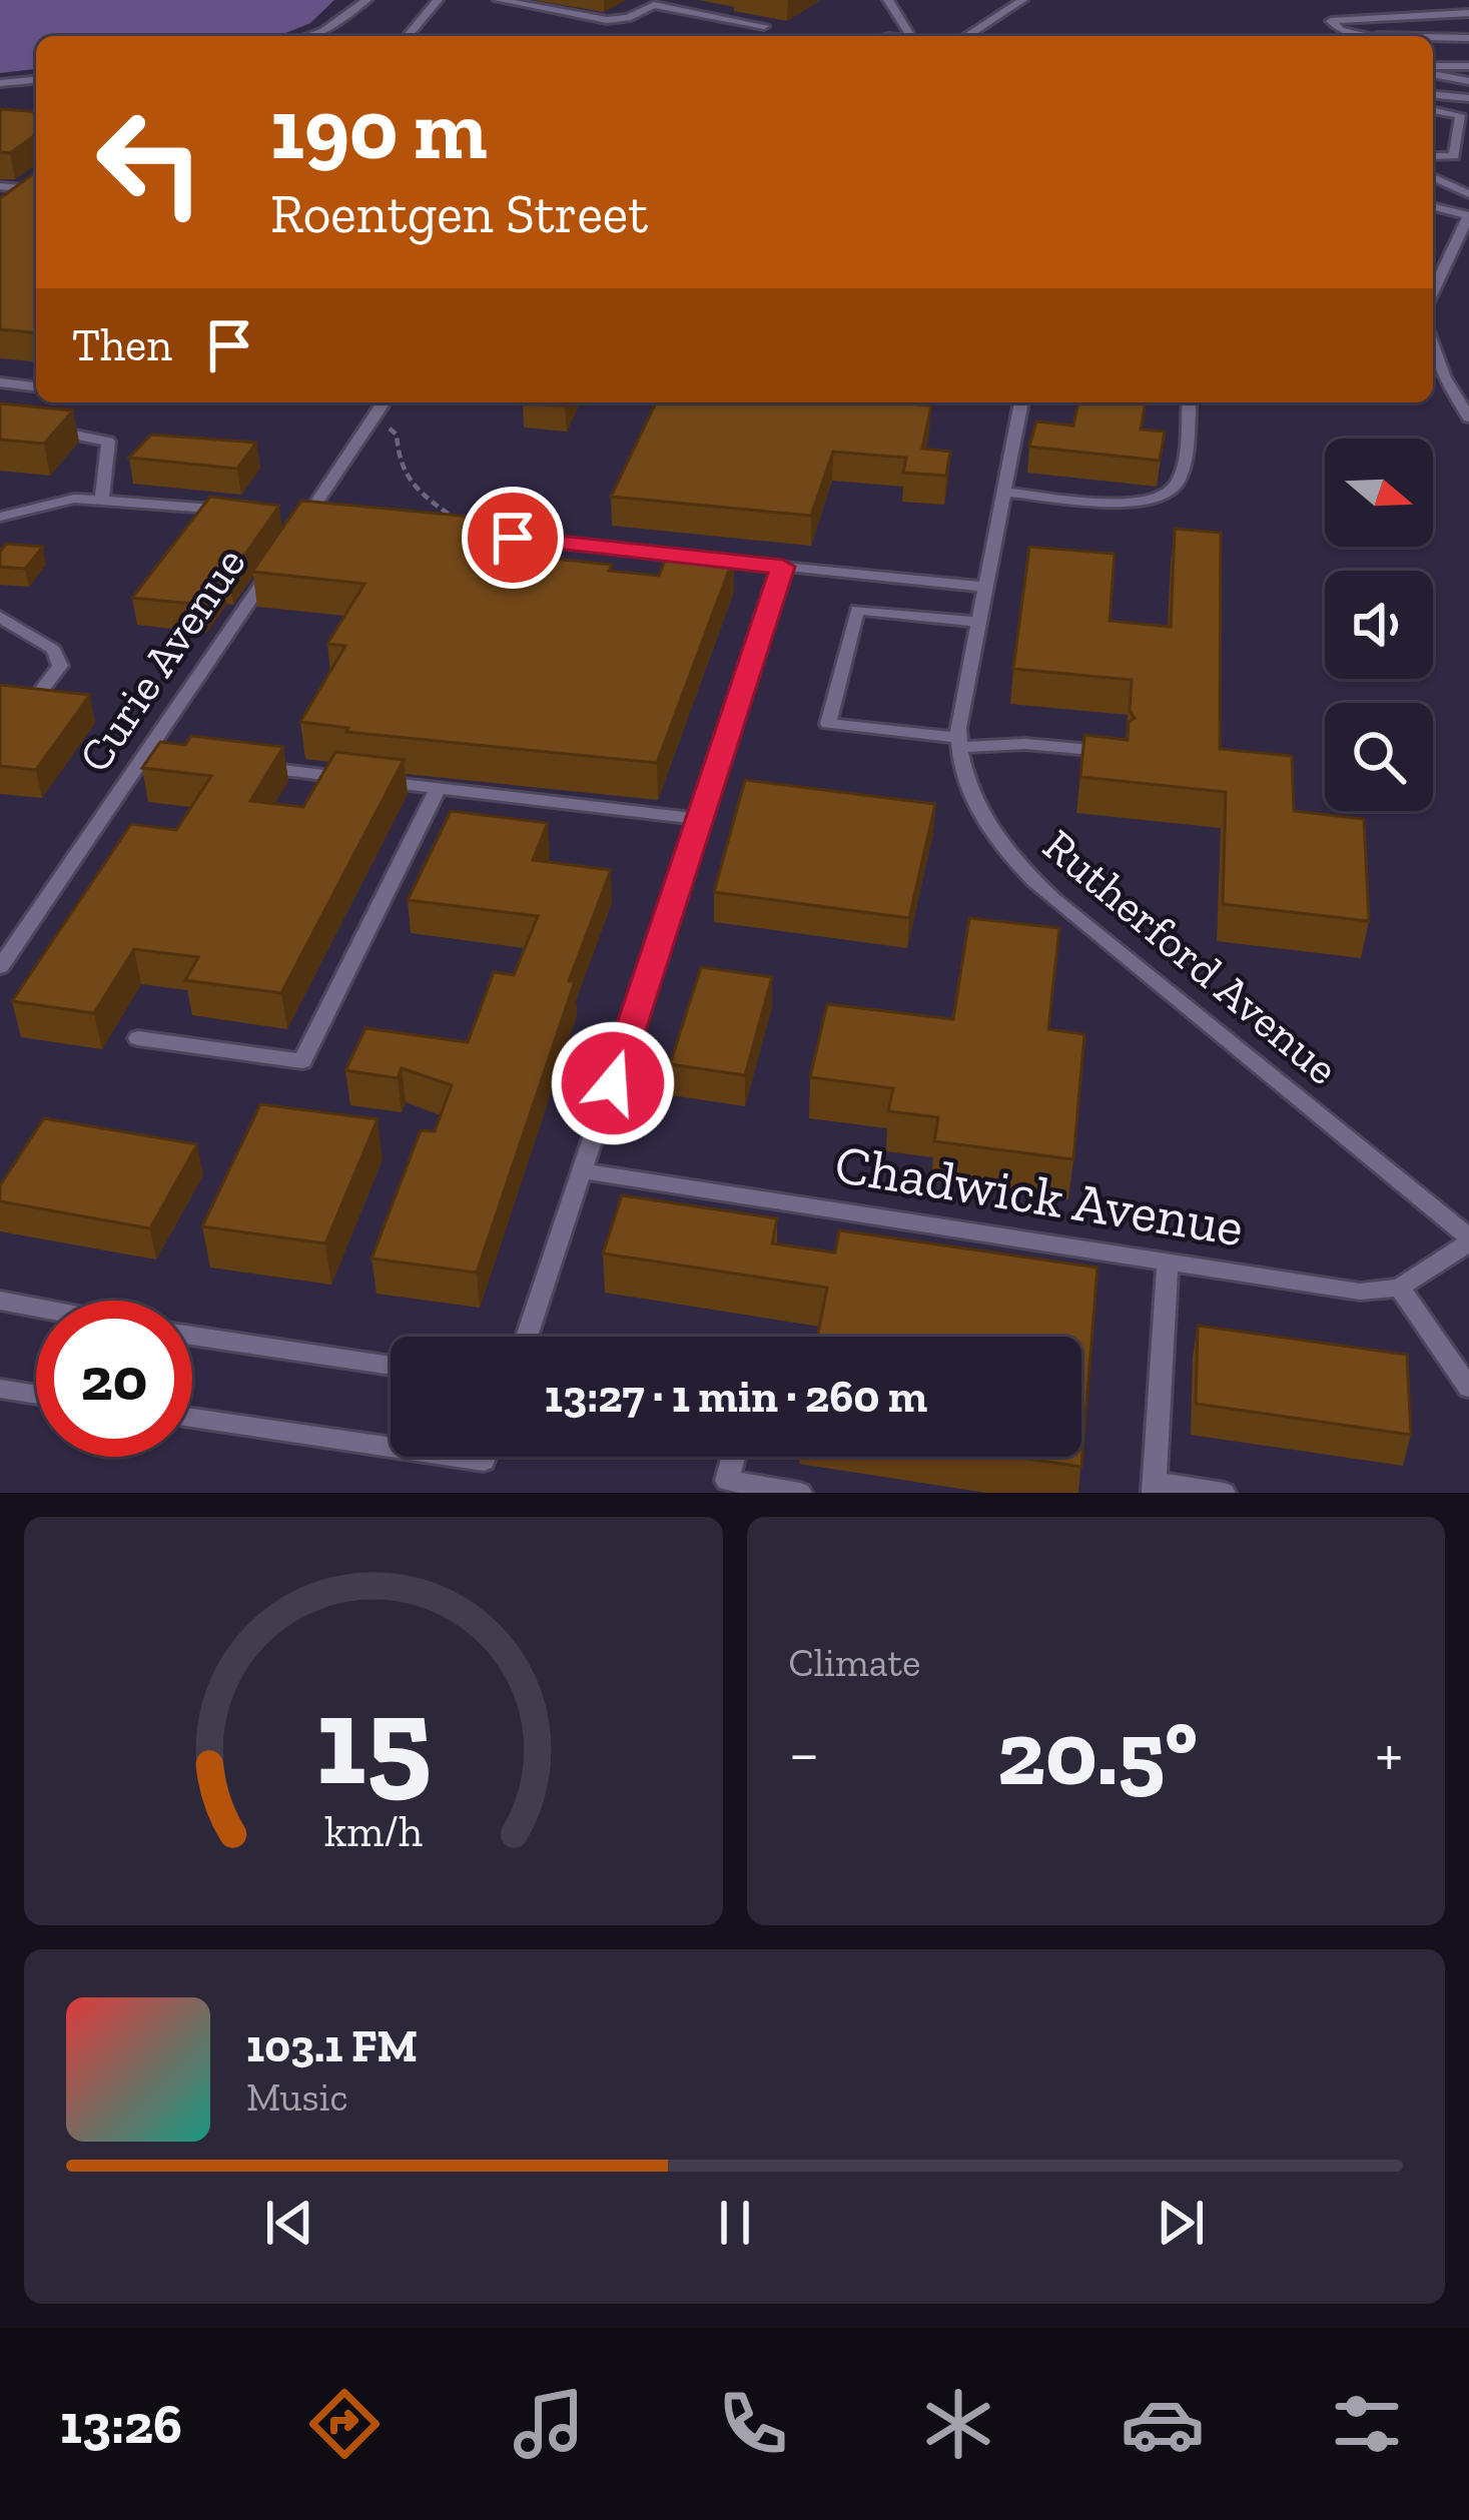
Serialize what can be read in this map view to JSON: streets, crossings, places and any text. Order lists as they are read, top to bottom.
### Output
{
  "streets": {
    "lane": ["Curie Avenue", "Rutherford Avenue", "Chadwick Avenue"]
  },
  "north": "right",
  "page": {
    "turn": ["190 m", "Roentgen Street"],
    "then": "Then",
    "limit": "20",
    "trip": "13:27 · 1 min · 260 m",
    "tile": "Climate",
    "heat": ["−", "20.5°", "+"],
    "song": ["103.1 FM", "Music"],
    "tabs": "13:26",
    "gauge": ["15", "km/h"]
  }
}
